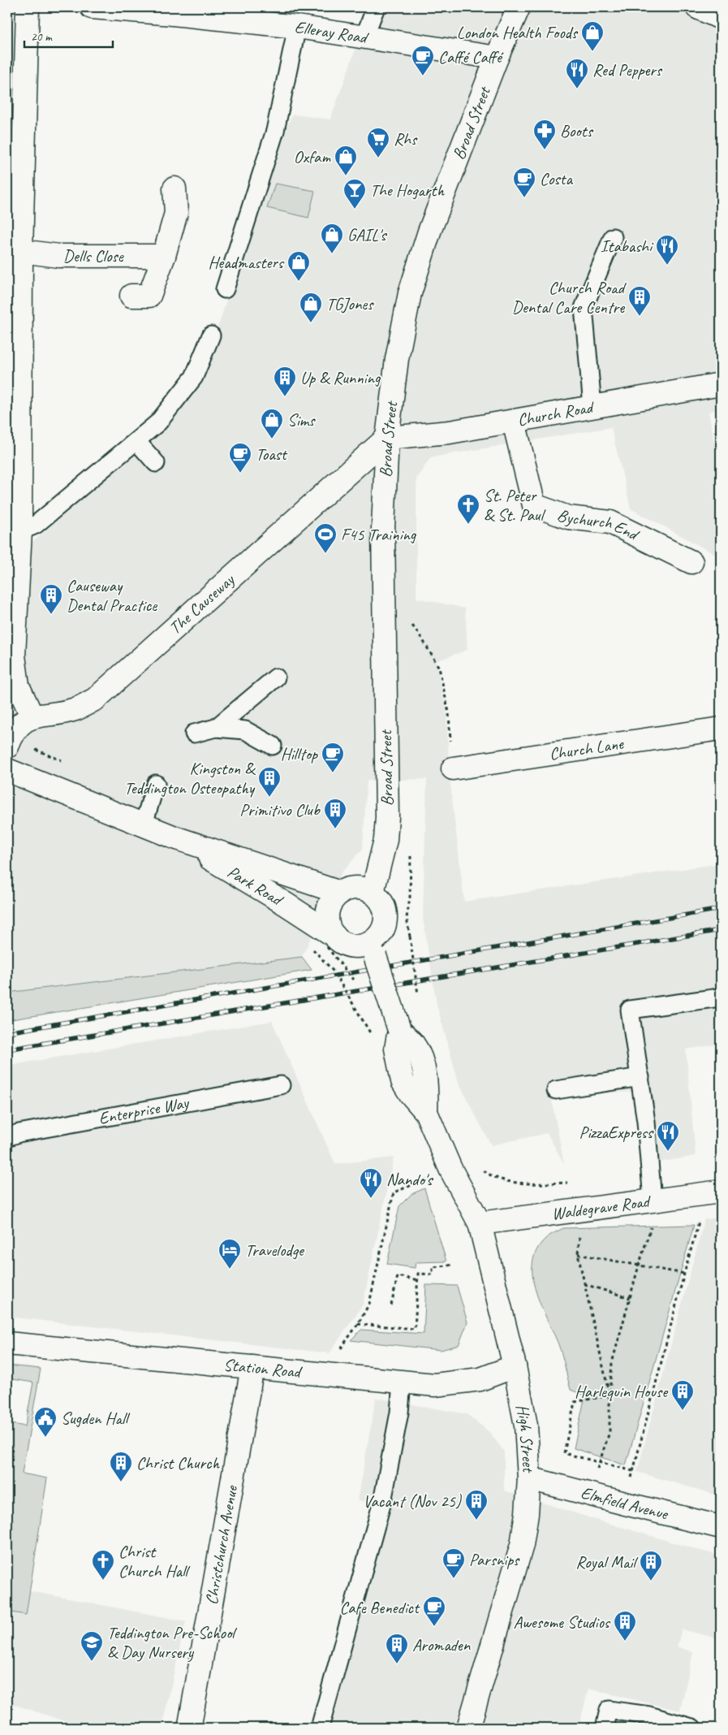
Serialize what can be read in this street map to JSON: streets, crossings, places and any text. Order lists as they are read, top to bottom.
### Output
{
  "streets": {
    "main road": [
      "Elleray Road",
      "Broad Street",
      "Dells Close",
      "Church Road",
      "Bychurch End",
      "The Causeway",
      "Church Lane",
      "Park Road",
      "Waldegrave Road",
      "Station Road",
      "High Street",
      "Elmfield Avenue",
      "Christchurch Avenue"
    ],
    "lane": ["Enterprise Way"]
  },
  "crossings": [
    ["Elleray Road", "Broad Street"],
    ["Broad Street", "Church Road"],
    ["Broad Street", "The Causeway"],
    ["Broad Street", "Park Road"],
    ["Broad Street", "High Street"],
    ["Church Road", "Bychurch End"],
    ["Church Road", "The Causeway"],
    ["Park Road", "High Street"],
    ["Waldegrave Road", "High Street"],
    ["Station Road", "High Street"],
    ["Station Road", "Christchurch Avenue"],
    ["High Street", "Elmfield Avenue"]
  ],
  "places": {
    "shop": [
      "London Health Foods",
      "Oxfam",
      "GAIL's",
      "Headmasters",
      "TGJones",
      "Sims"
    ],
    "cafe": [
      "Caffé Caffé",
      "Costa",
      "Toast",
      "Hilltop",
      "Parsnips",
      "Cafe Benedict"
    ],
    "restaurant": [
      "Red Peppers",
      "Itabashi",
      "PizzaExpress",
      "Nando's"
    ],
    "pharmacy": ["Boots"],
    "supermarket": ["Rhs"],
    "bar": ["The Hogarth"],
    "building": [
      "Church Road Dental Care Centre",
      "Up & Running",
      "Causeway Dental Practice",
      "Kingston & Teddington Osteopathy",
      "Primitivo Club",
      "Harlequin House",
      "Christ Church",
      "Vacant (Nov 25)",
      "Royal Mail",
      "Awesome Studios",
      "Aromaden"
    ],
    "church": ["St. Peter & St. Paul", "Christ Church Hall"],
    "sports": ["F45 Training"],
    "hotel": ["Travelodge"],
    "public building": ["Sugden Hall"],
    "school or university": ["Teddington Pre-School & Day Nursery"]
  },
  "scale_bar": "20 m"
}
